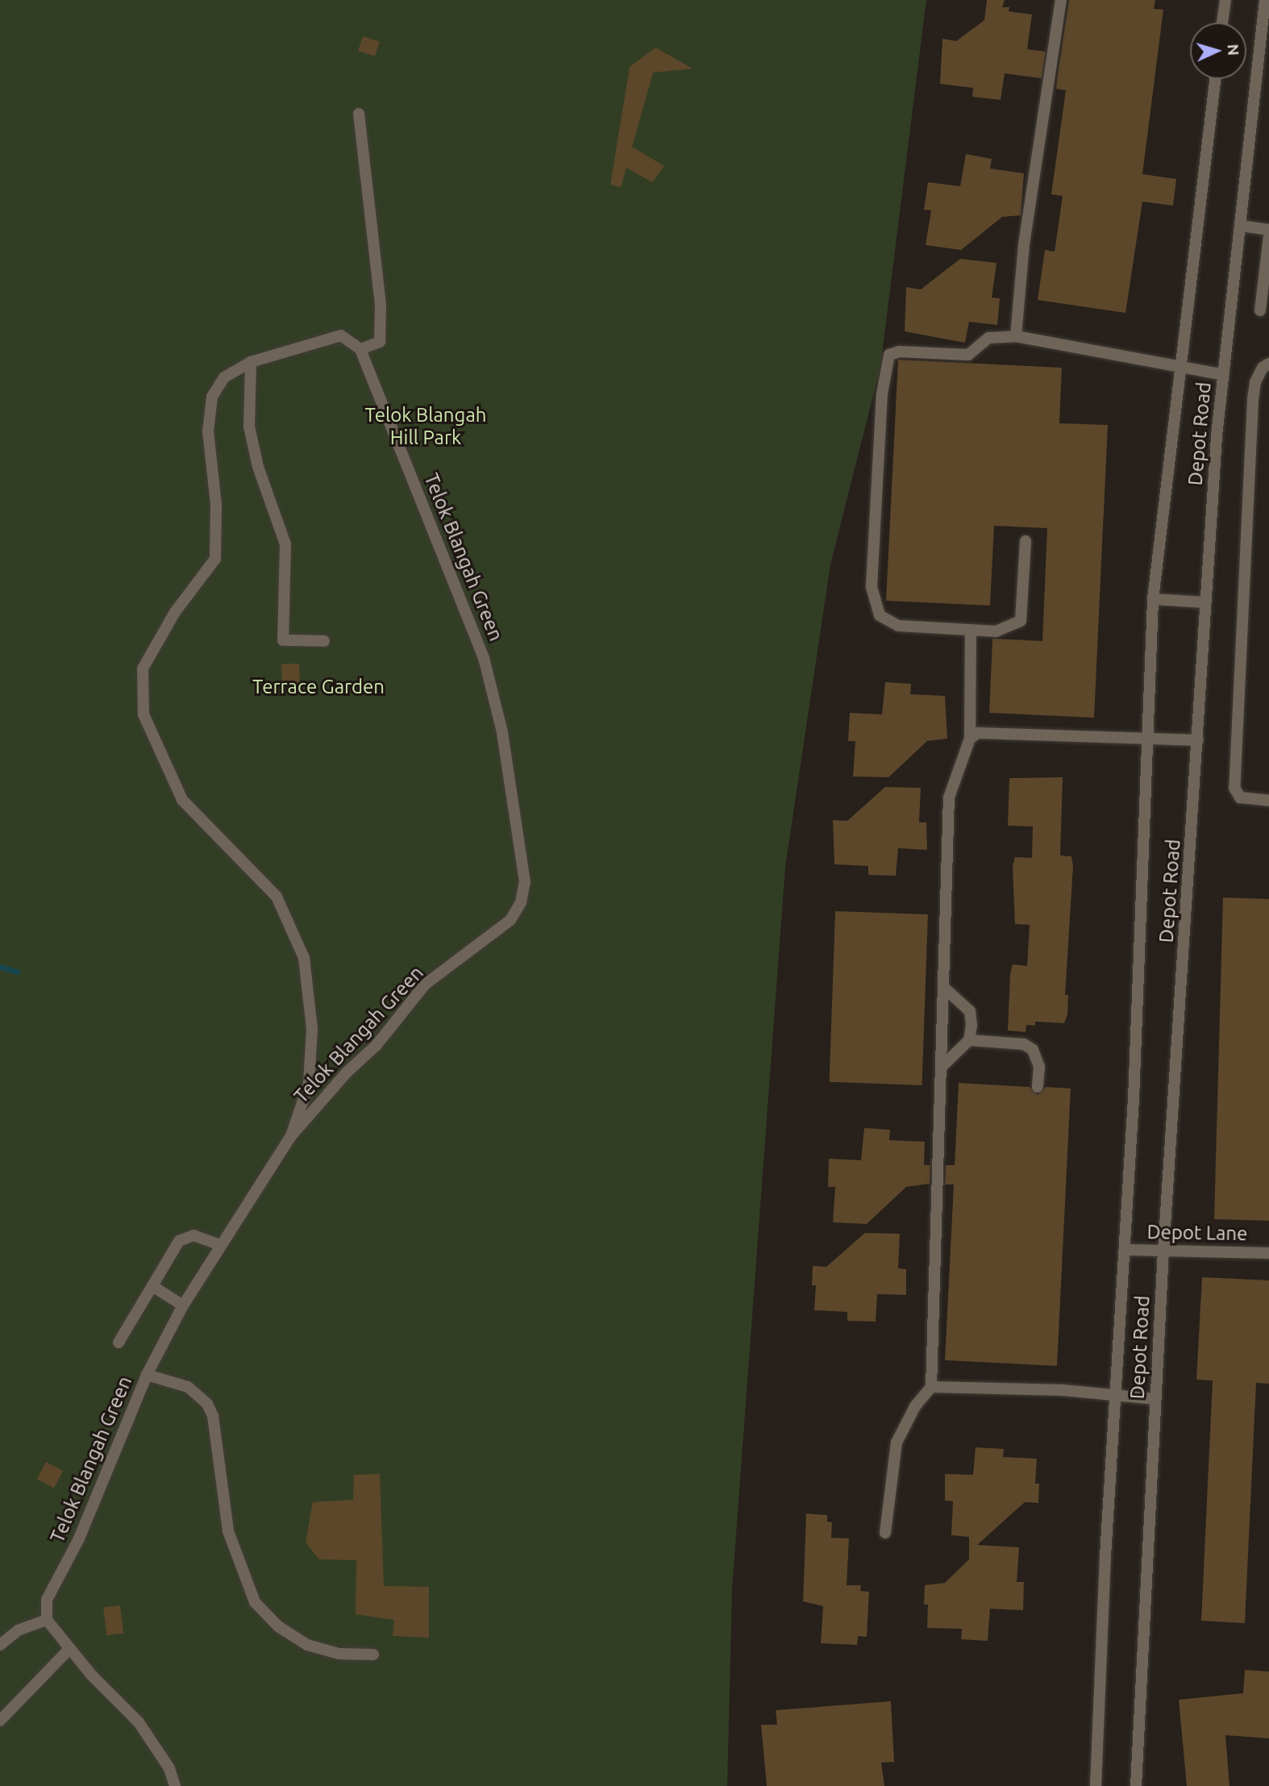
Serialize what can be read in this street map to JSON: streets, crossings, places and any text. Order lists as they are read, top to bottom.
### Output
{
  "streets": {
    "street": ["Depot Road", "Telok Blangah Green", "Depot Lane"]
  },
  "crossings": [
    ["Depot Road", "Depot Lane"]
  ],
  "parks": ["Telok Blangah Hill Park", "Terrace Garden"],
  "north": "right"
}
